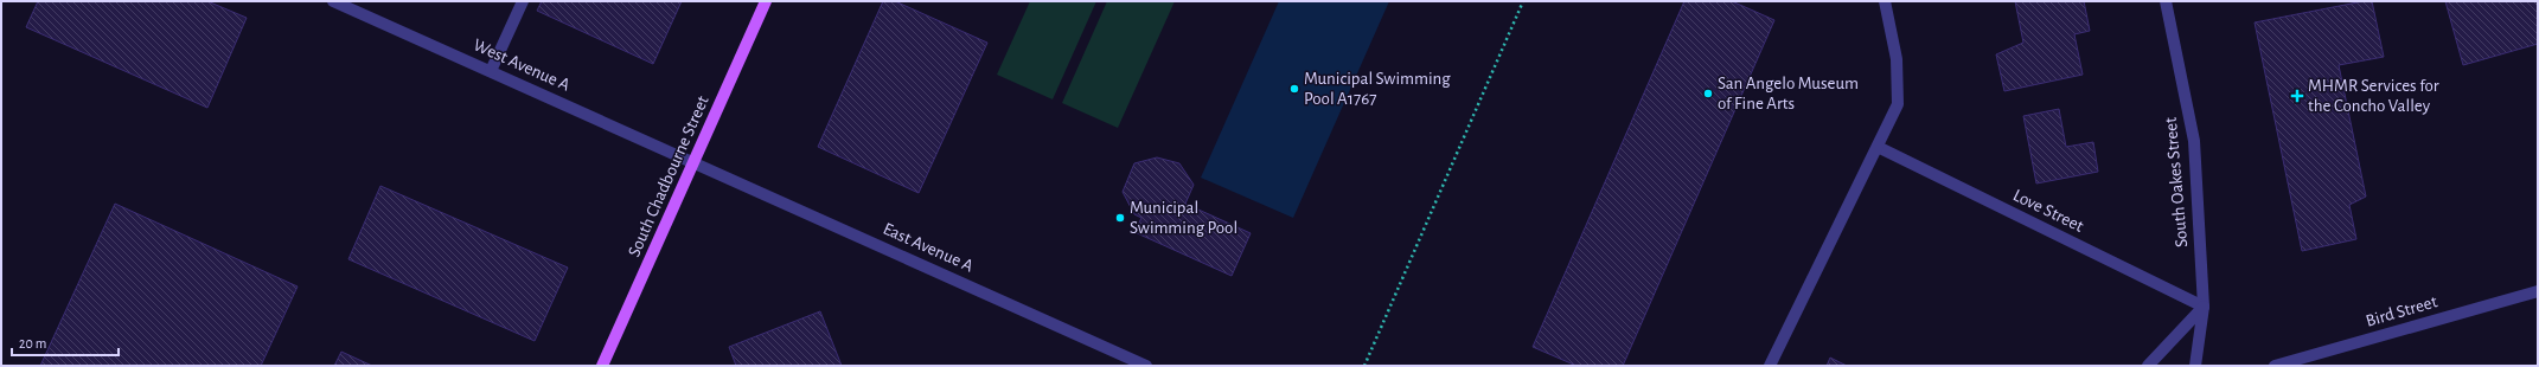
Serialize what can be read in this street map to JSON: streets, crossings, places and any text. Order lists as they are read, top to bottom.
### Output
{
  "streets": {
    "main road": ["South Chadbourne Street"],
    "street": [
      "West Avenue A",
      "South Oakes Street",
      "Love Street",
      "East Avenue A",
      "Bird Street"
    ]
  },
  "crossings": [
    ["West Avenue A", "South Chadbourne Street"],
    ["West Avenue A", "East Avenue A"],
    ["South Chadbourne Street", "East Avenue A"],
    ["South Oakes Street", "Love Street"]
  ],
  "places": {
    "other": ["Municipal Swimming Pool A1767", "San Angelo Museum of Fine Arts", "Municipal Swimming Pool"],
    "health": ["MHMR Services for the Concho Valley"]
  },
  "scale_bar": "20 m"
}
